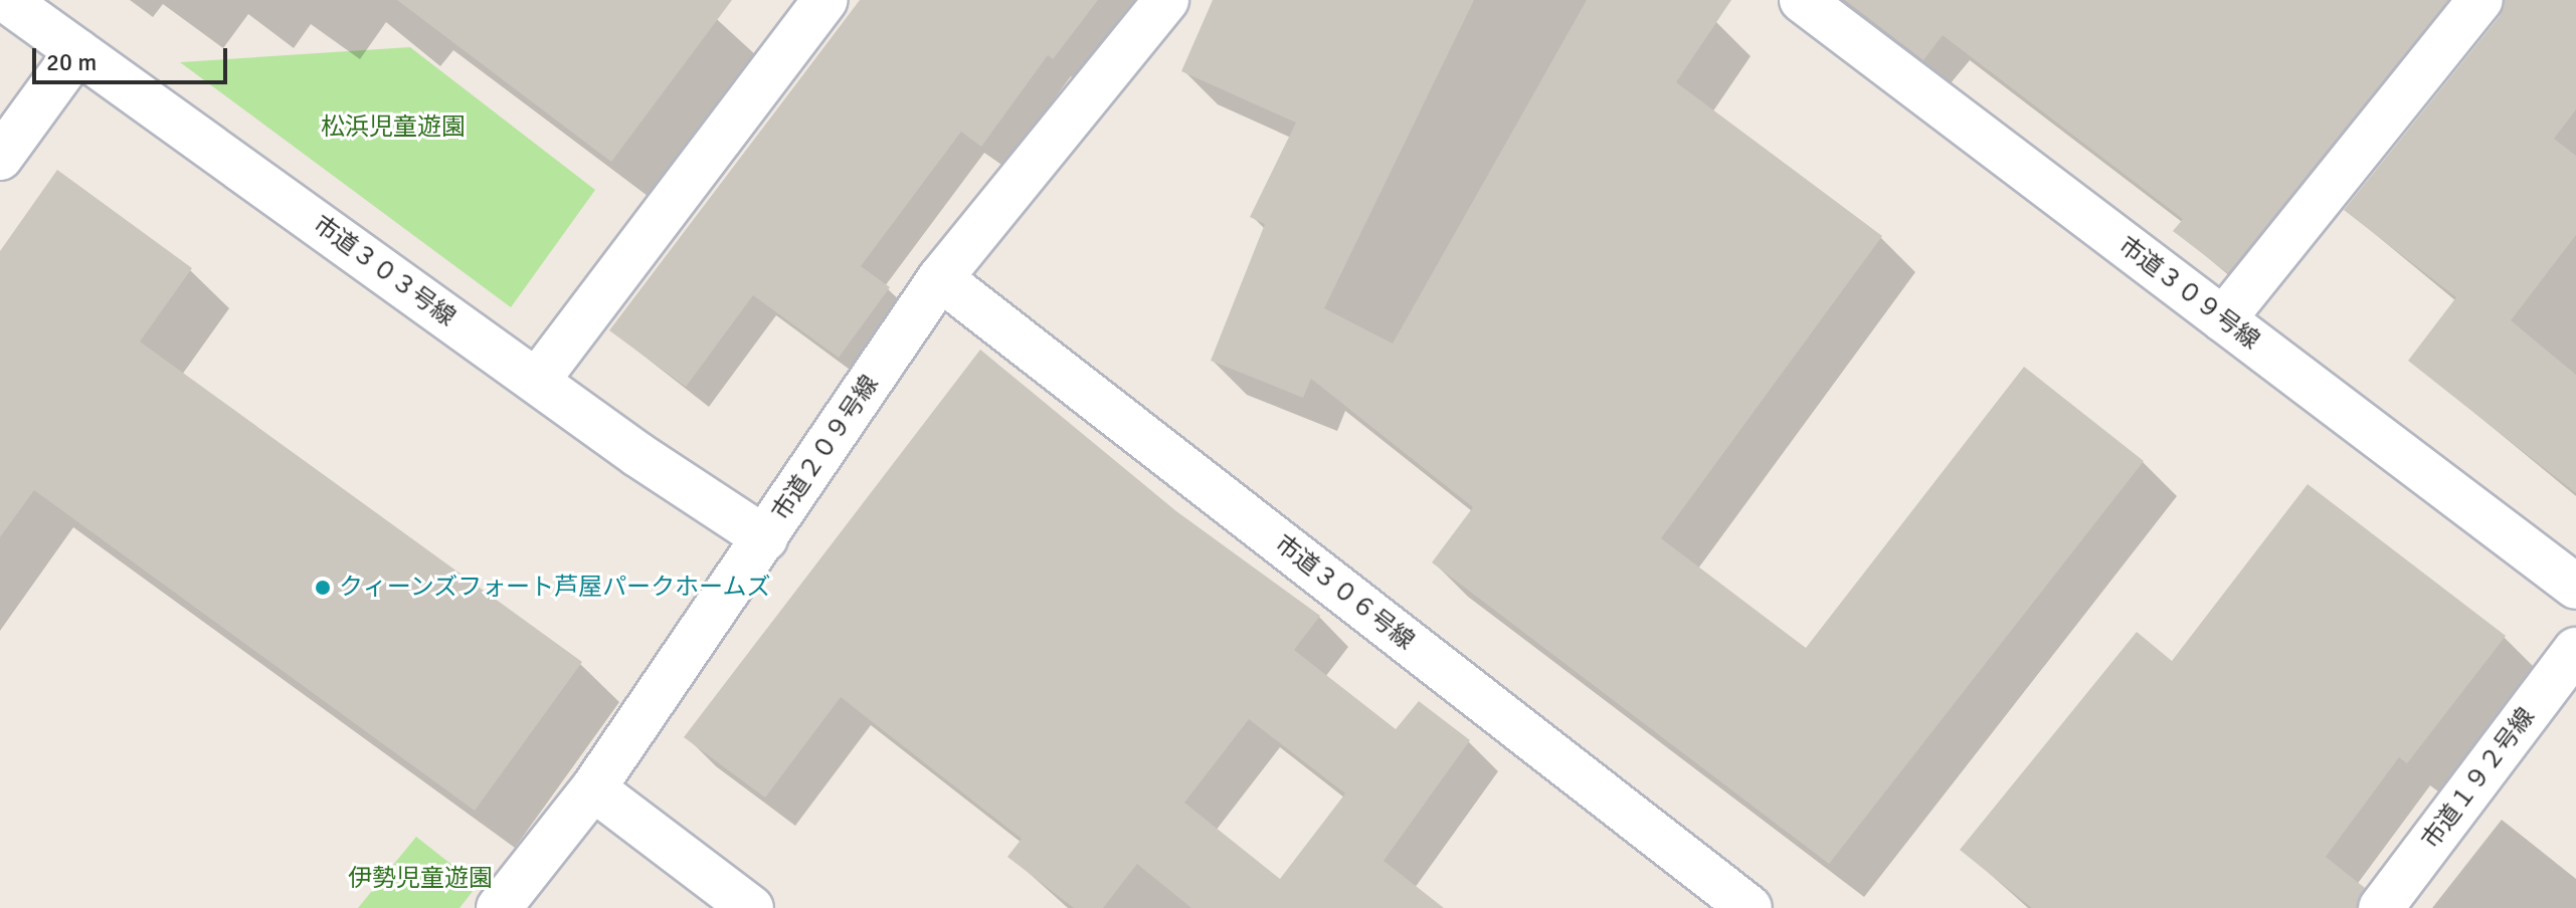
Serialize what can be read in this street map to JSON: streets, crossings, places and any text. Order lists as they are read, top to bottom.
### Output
{
  "streets": {
    "street": [
      "市道３０３号線",
      "市道３０９号線",
      "市道２０９号線",
      "市道３０６号線",
      "市道１９２号線"
    ]
  },
  "crossings": [
    ["市道３０３号線", "市道２０９号線"],
    ["市道２０９号線", "市道３０６号線"]
  ],
  "parks": ["松浜児童遊園", "伊勢児童遊園"],
  "places": ["クィーンズフォート芦屋パークホームズ"],
  "scale_bar": "20 m"
}
